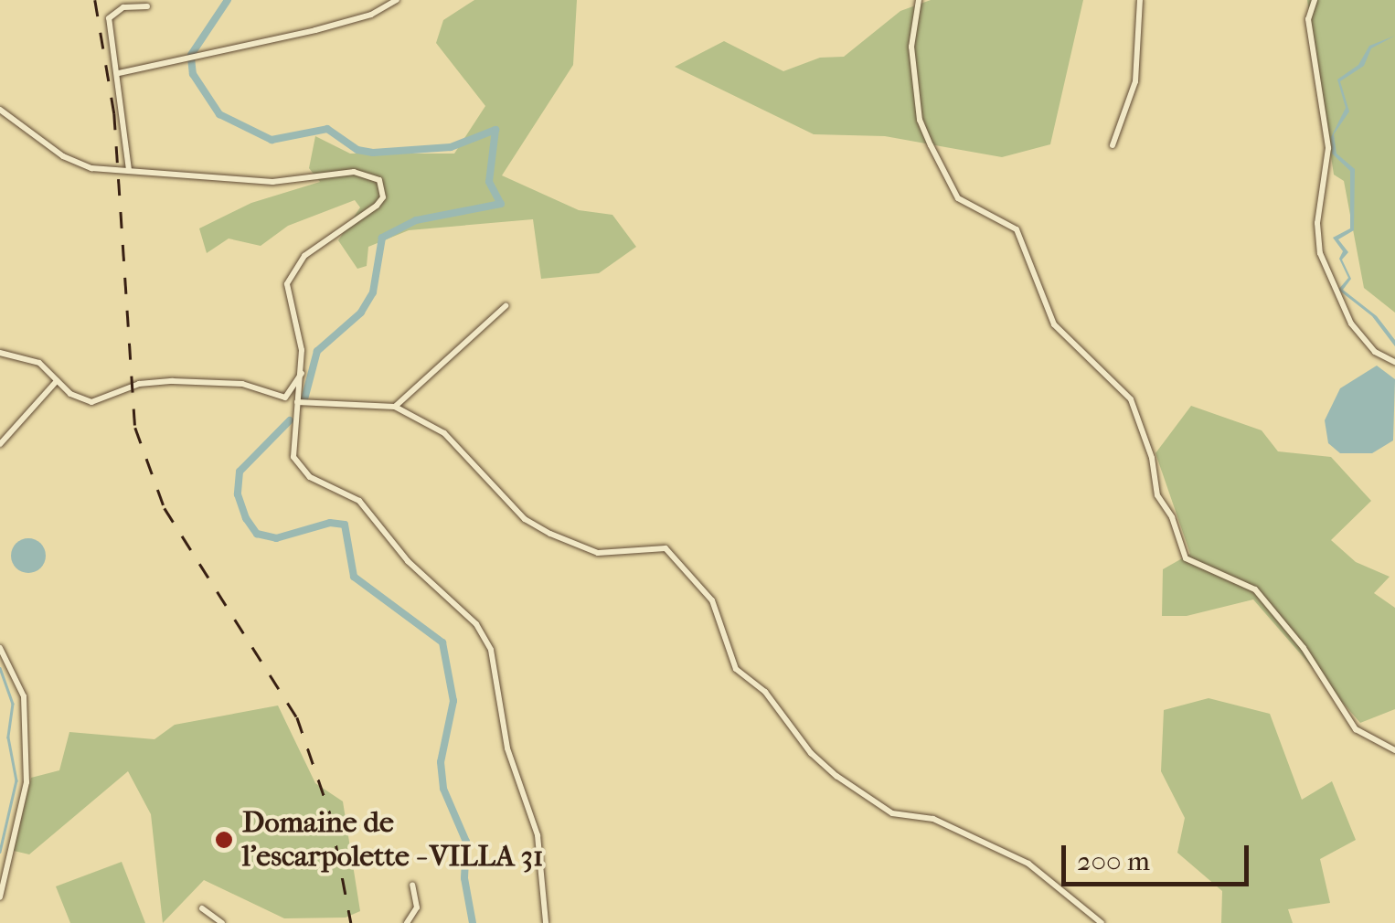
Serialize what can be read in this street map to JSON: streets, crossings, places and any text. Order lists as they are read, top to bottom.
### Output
{
  "places": ["Domaine de l'escarpolette - VILLA 31"],
  "scale_bar": "200 m"
}
